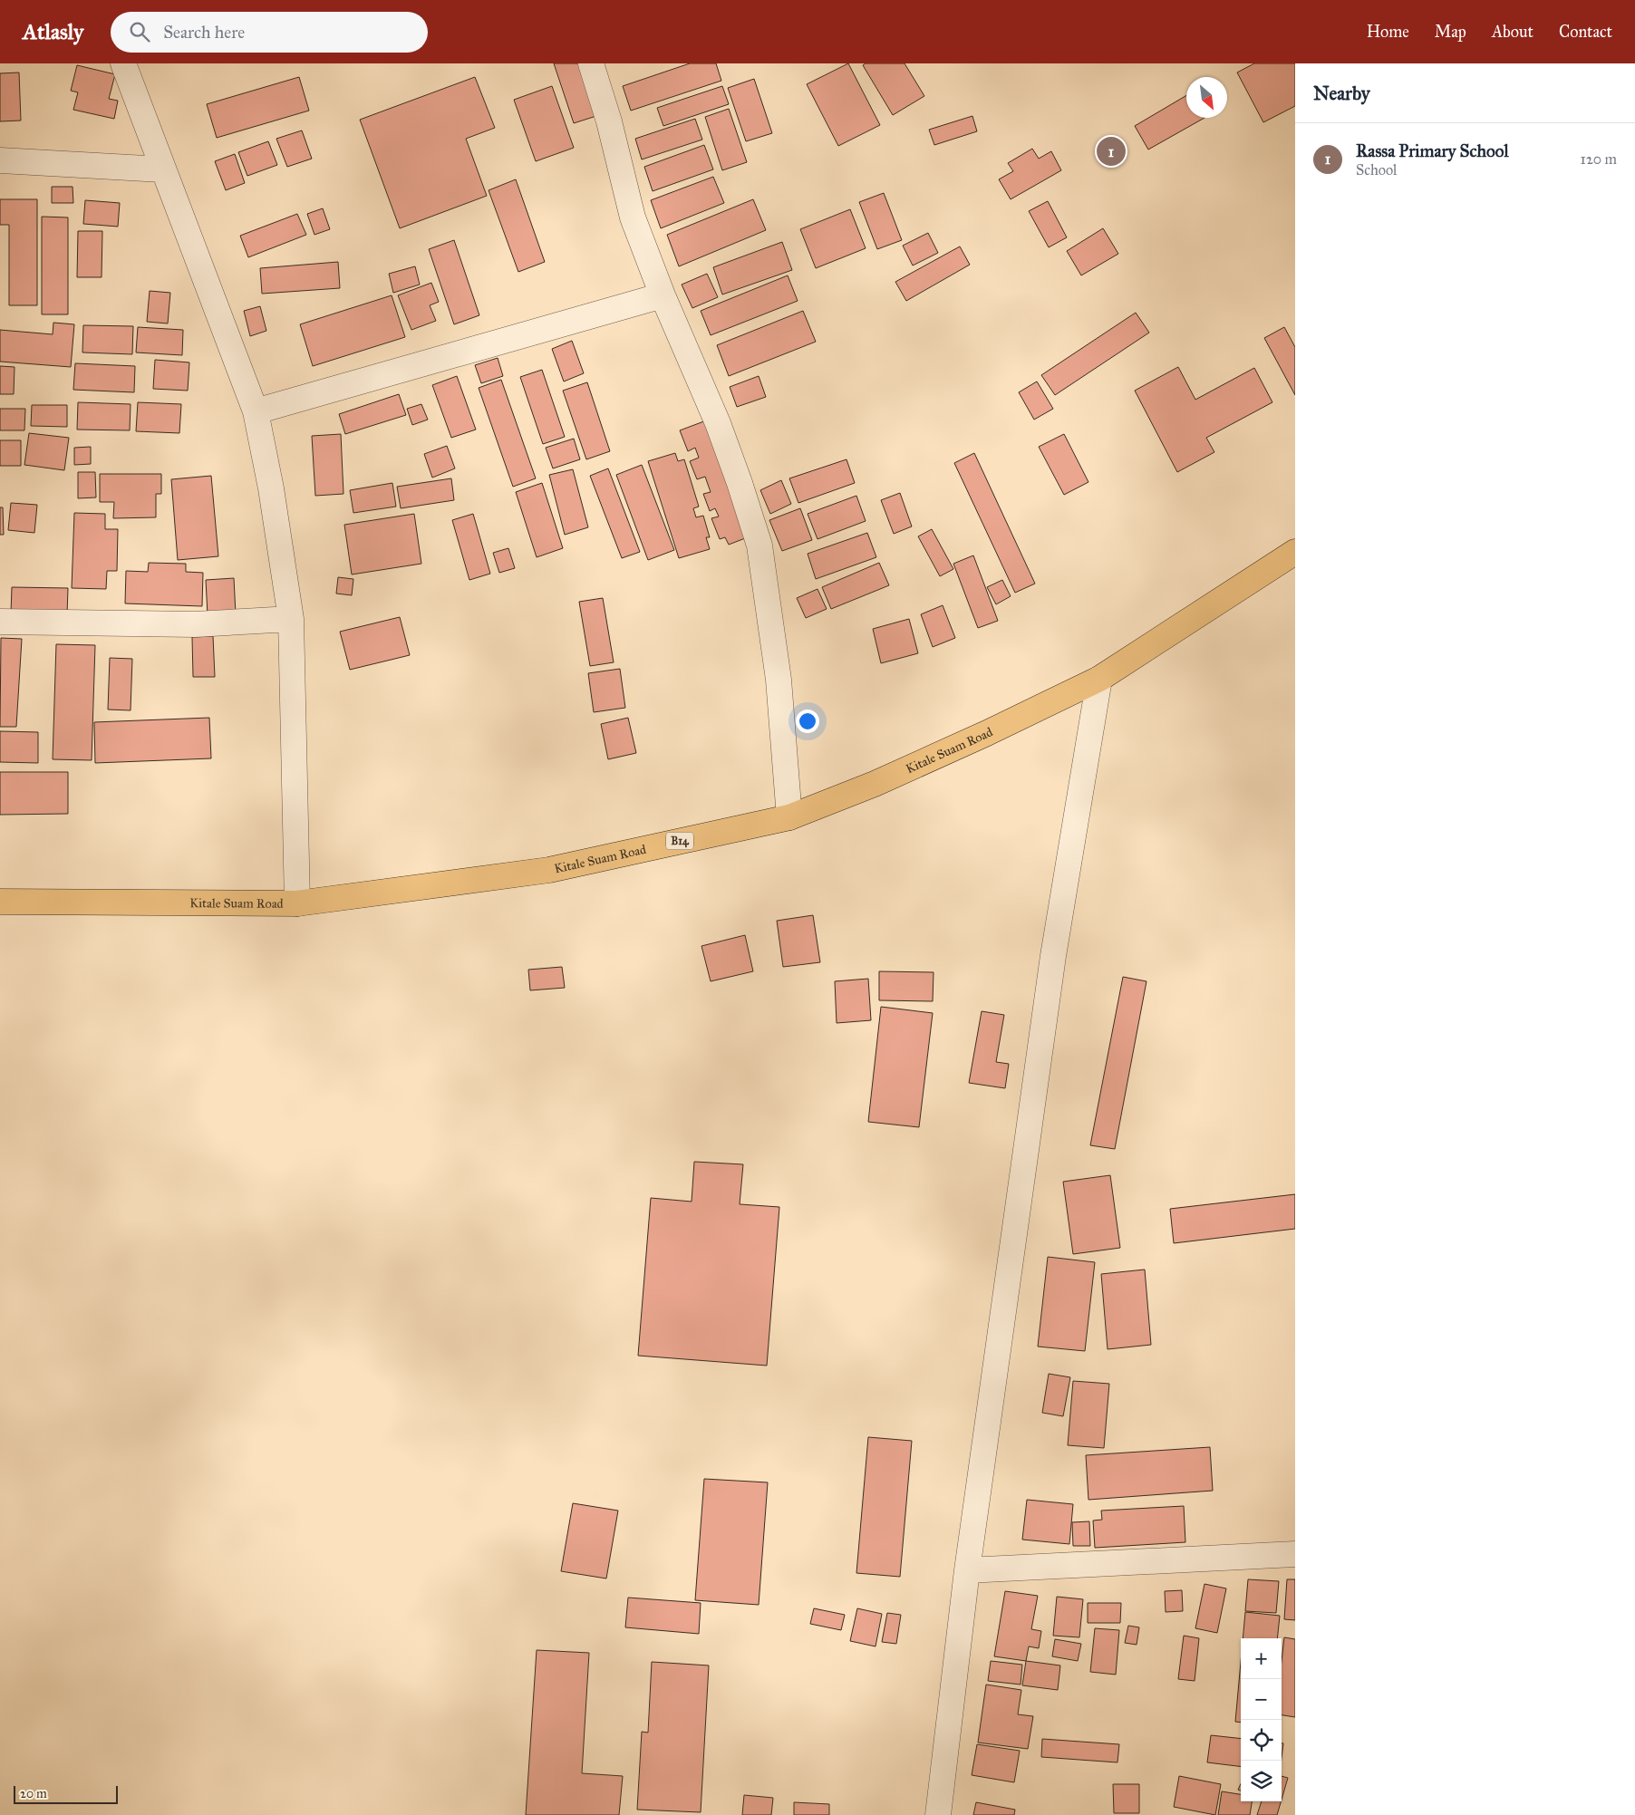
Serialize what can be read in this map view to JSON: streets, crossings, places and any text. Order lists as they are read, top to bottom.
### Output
{
  "streets": {
    "highway": ["Kitale Suam Road", "B14"]
  },
  "scale_bar": "20 m",
  "north": "bottom right",
  "page": {
    "header": "Atlasly",
    "search": "Search here",
    "nav": [
      "Home",
      "Map",
      "About",
      "Contact"
    ],
    "heading": "Nearby",
    "list": [
      {
        "mark": "1",
        "name": "Rassa Primary School",
        "note": "School",
        "value": "120 m"
      }
    ],
    "pins": "1",
    "map_buttons": ["+", "−"],
    "scale": "20 m"
  }
}
